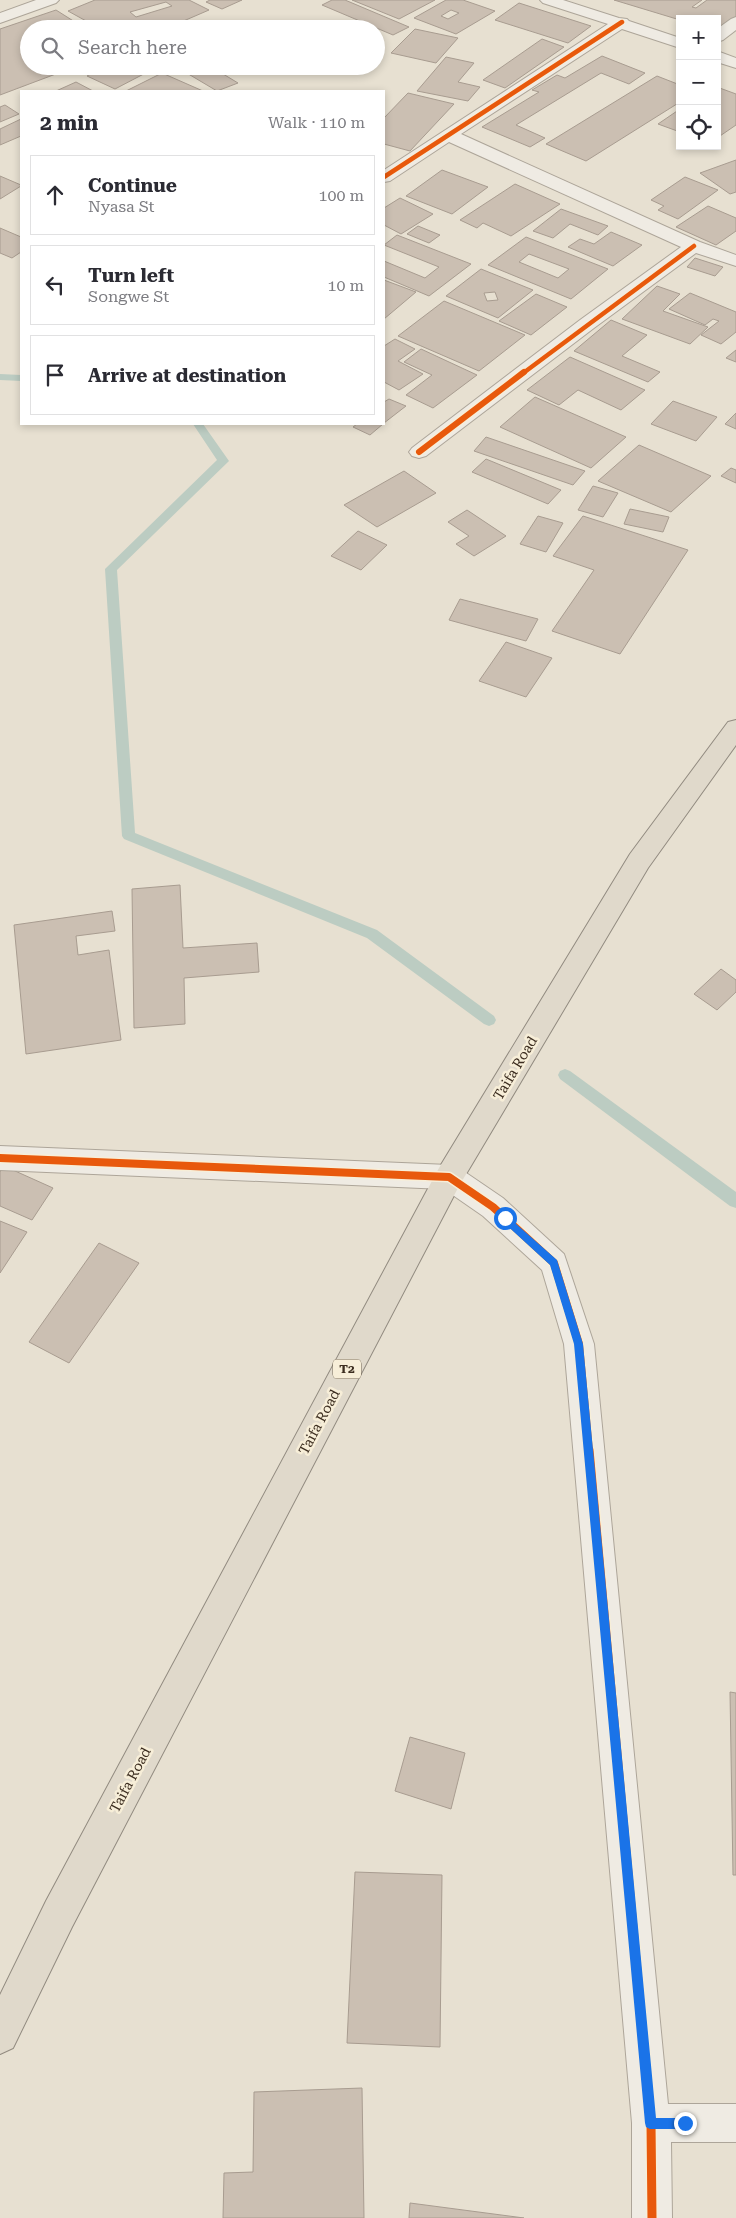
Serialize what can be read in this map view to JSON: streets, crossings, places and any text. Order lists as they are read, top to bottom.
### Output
{
  "streets": {
    "highway": ["Taifa Road", "T2"]
  },
  "page": {
    "map_buttons": ["+", "−"],
    "search": "Search here",
    "heading": ["2 min", "Walk · 110 m"],
    "list": [
      ["Continue", "Nyasa St", "100 m"],
      ["Turn left", "Songwe St", "10 m"],
      "Arrive at destination"
    ]
  }
}
